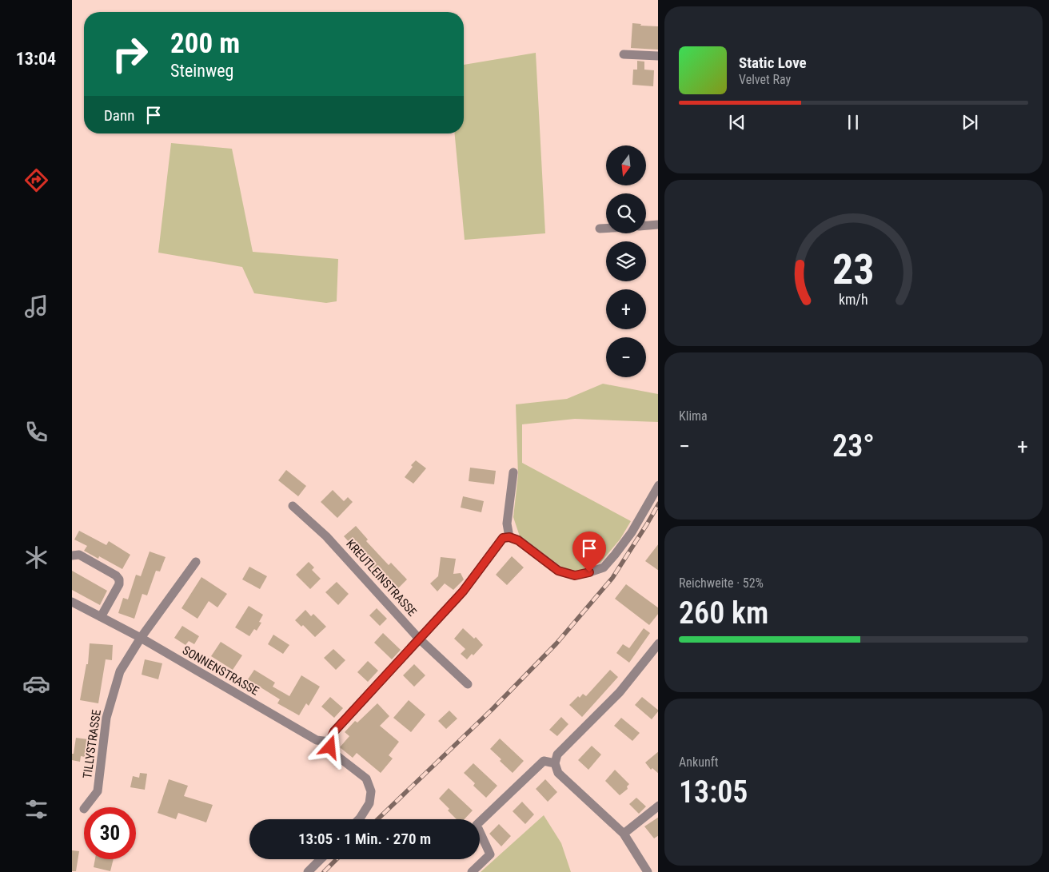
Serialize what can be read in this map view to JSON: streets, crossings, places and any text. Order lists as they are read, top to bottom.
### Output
{
  "streets": {
    "street": ["KREUTLEINSTRASSE", "SONNENSTRASSE", "TILLYSTRASSE"]
  },
  "crossings": [
    ["SONNENSTRASSE", "TILLYSTRASSE"]
  ],
  "north": "bottom",
  "page": {
    "tabs": "13:04",
    "turn": ["200 m", "Steinweg"],
    "song": ["Static Love", "Velvet Ray"],
    "then": "Dann",
    "map_buttons": ["+", "−"],
    "tile": [
      "Klima",
      ["Reichweite · 52%", "260 km"],
      ["Ankunft", "13:05"]
    ],
    "heat": ["−", "23°", "+"],
    "limit": "30",
    "trip": "13:05 · 1 Min. · 270 m",
    "gauge": ["23", "km/h"]
  }
}
